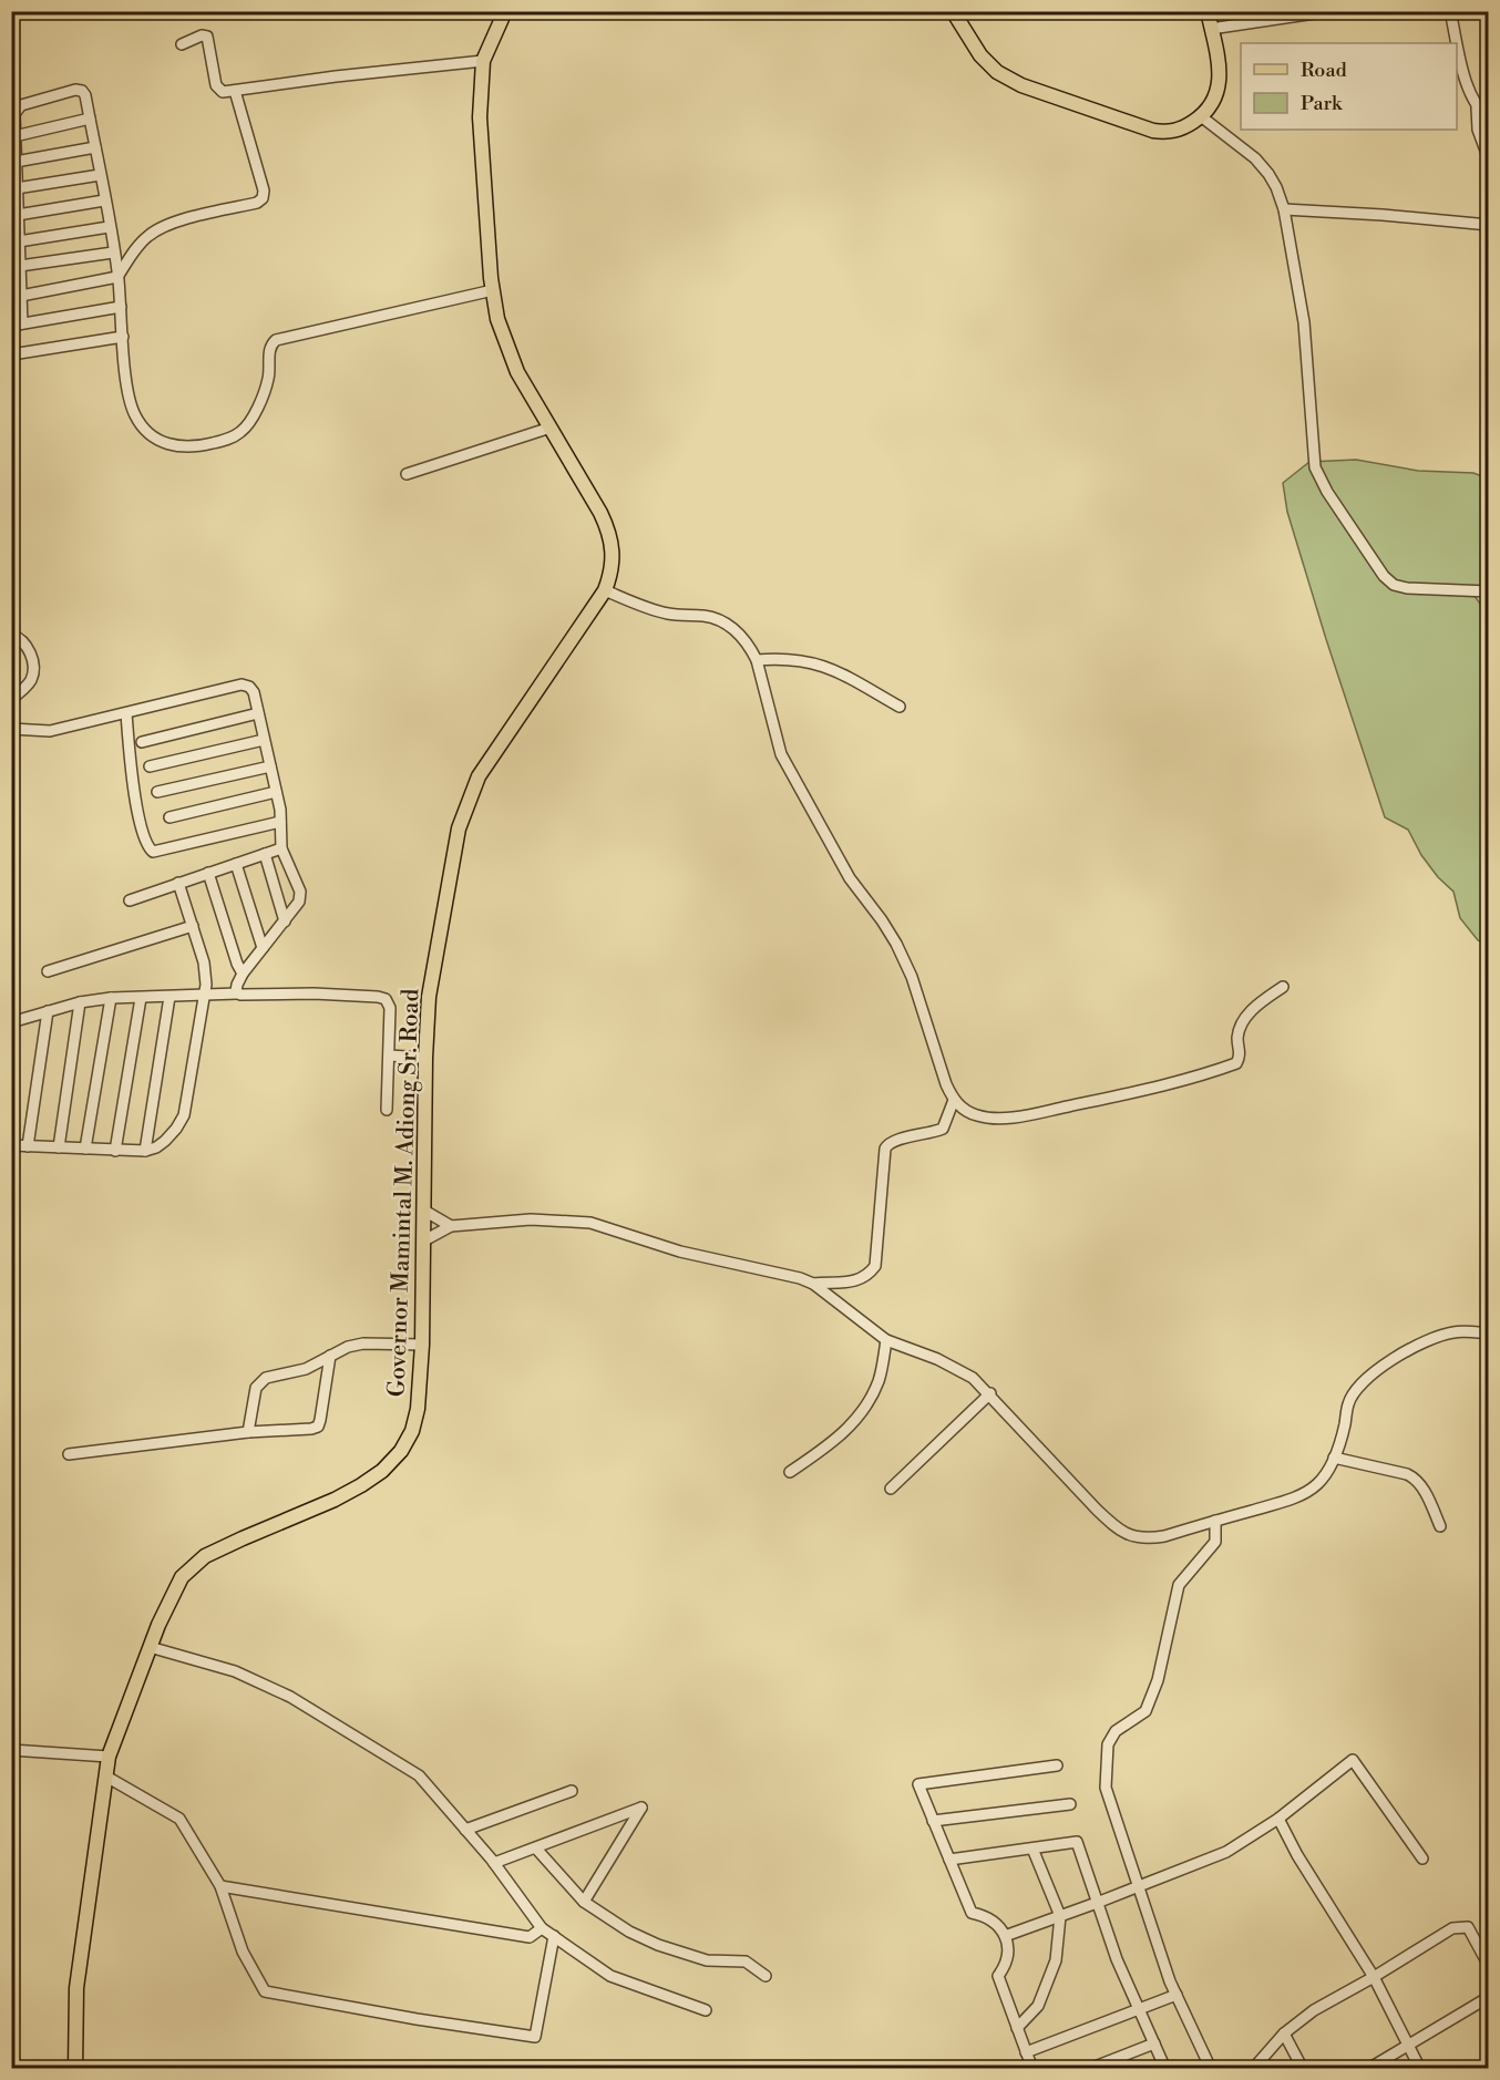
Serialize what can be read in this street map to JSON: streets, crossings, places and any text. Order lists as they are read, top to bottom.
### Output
{
  "streets": {
    "main road": ["Governor Mamintal M. Adiong Sr. Road"]
  },
  "legend": ["Road", "Park"]
}
